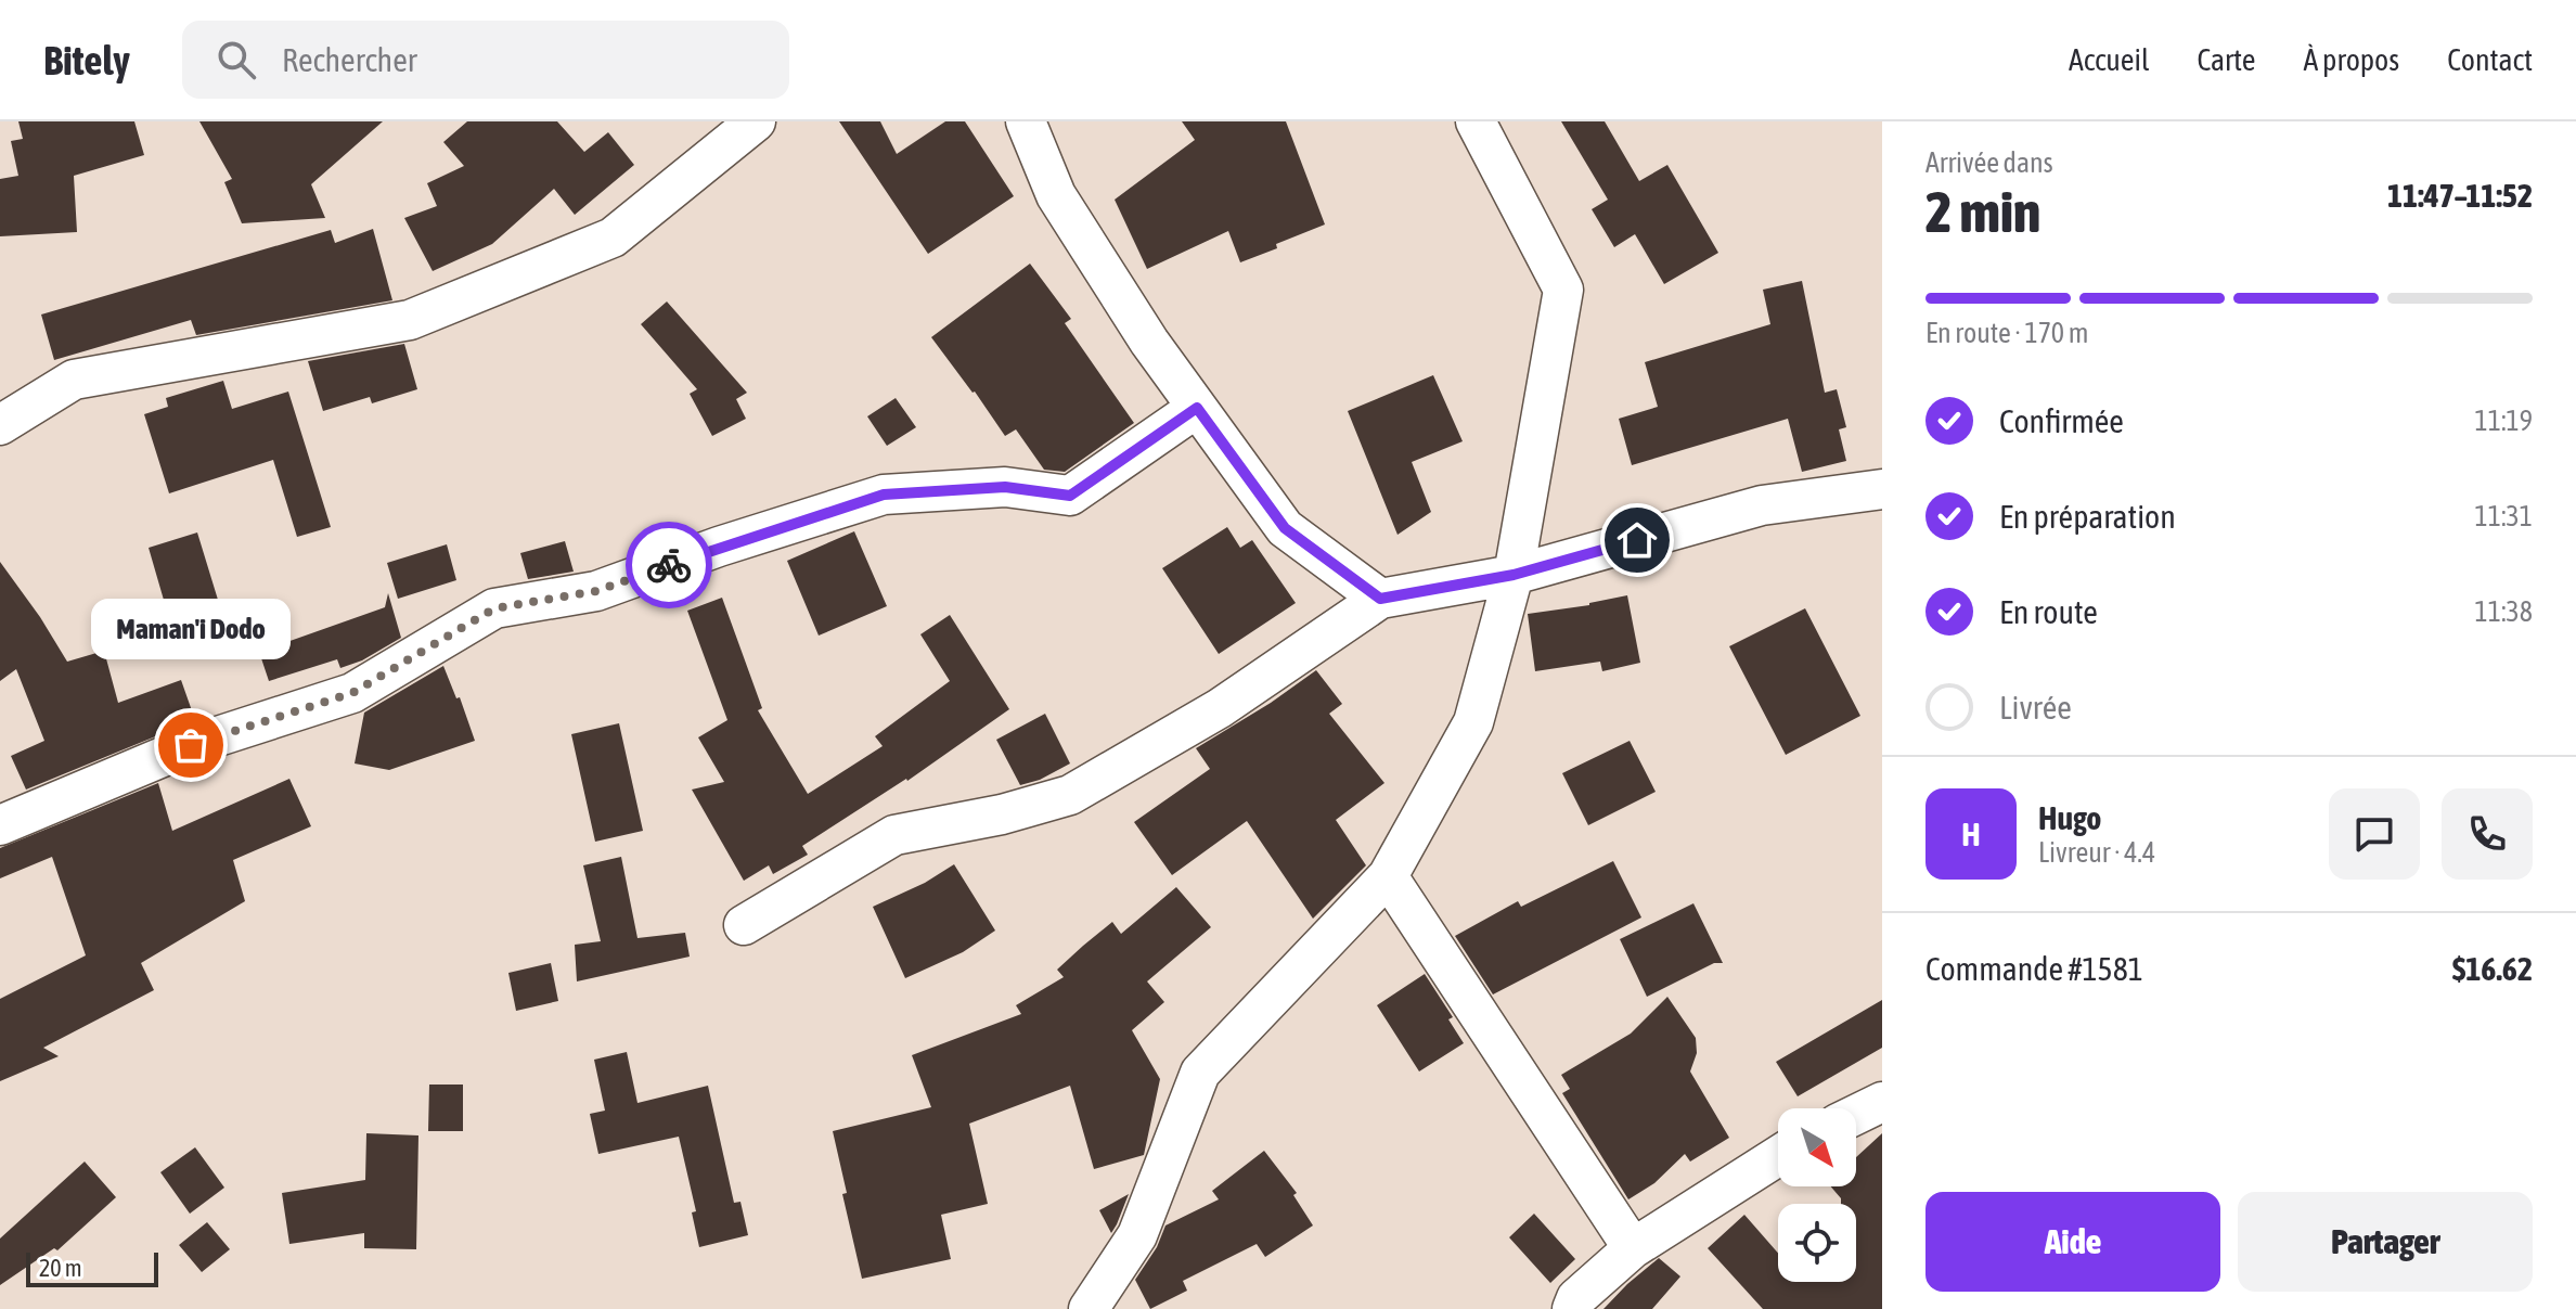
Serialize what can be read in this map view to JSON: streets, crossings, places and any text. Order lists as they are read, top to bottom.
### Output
{
  "places": ["Maman'i Dodo"],
  "scale_bar": "20 m",
  "north": "bottom right",
  "page": {
    "header": "Bitely",
    "search": "Rechercher",
    "nav": [
      "Accueil",
      "Carte",
      "À propos",
      "Contact"
    ],
    "heading": ["2 min", "Arrivée dans", "11:47–11:52"],
    "panel": [
      "Hugo",
      "Livreur · 4.4",
      "Commande #1581",
      "$16.62"
    ],
    "bar": "En route · 170 m",
    "list": [
      ["Confirmée", "11:19"],
      ["En préparation", "11:31"],
      ["En route", "11:38"],
      "Livrée"
    ],
    "bubble": "Maman'i Dodo",
    "round": "H",
    "buttons": ["Aide", "Partager"],
    "scale": "20 m"
  }
}
